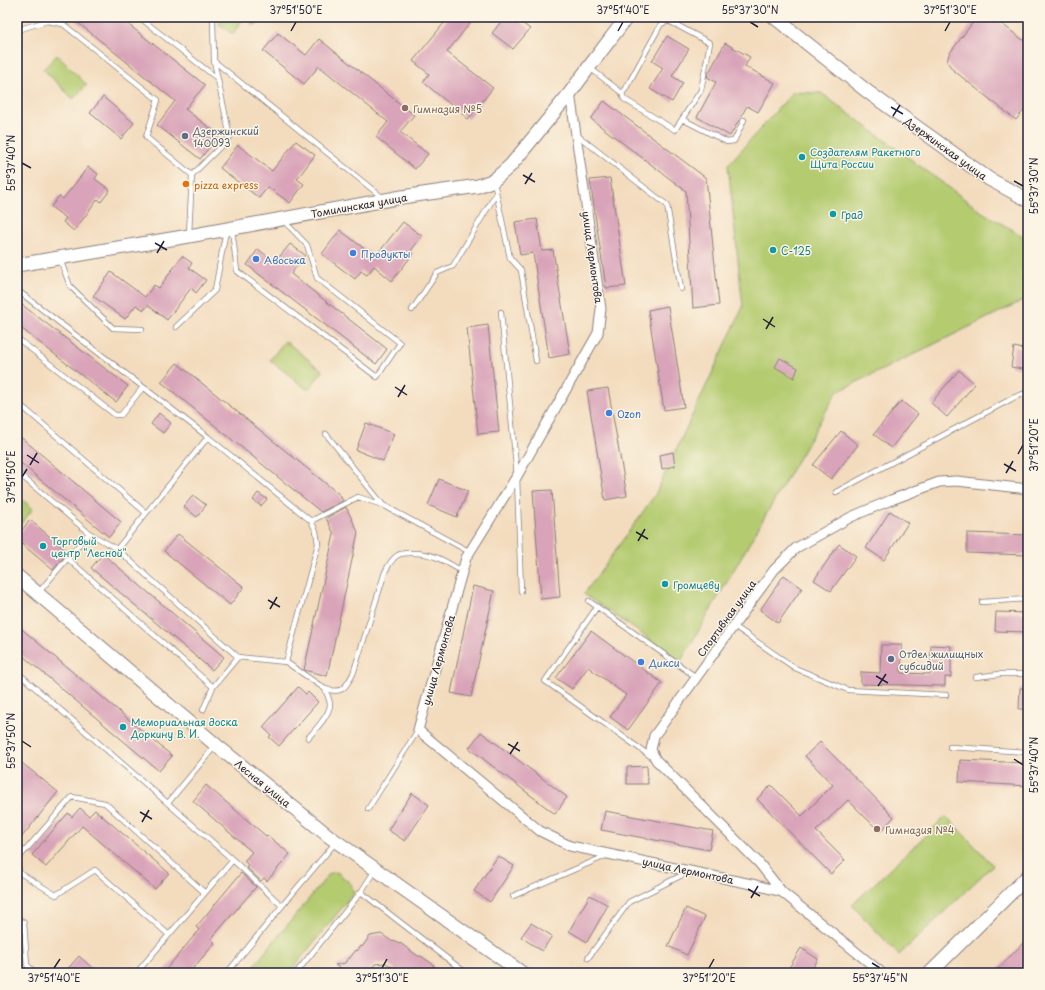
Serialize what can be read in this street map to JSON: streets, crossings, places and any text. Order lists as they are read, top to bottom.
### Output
{
  "streets": {
    "street": [
      "Дзержинская улица",
      "Томилинская улица",
      "улица Лермонтова",
      "Спортивная улица",
      "Лесная улица"
    ]
  },
  "crossings": [
    ["Томилинская улица", "улица Лермонтова"]
  ],
  "places": [
    "Гимназия №5",
    "Дзержинский 140093",
    "Создателям Ракетного Щита России",
    "pizza express",
    "Град",
    "С-125",
    "Продукты",
    "Авоська",
    "Ozon",
    "Торговый центр \"Лесной\"",
    "Громцеву",
    "Отдел жилищных субсидий",
    "Дикси",
    "Мемориальная доска Доркину В. И.",
    "Гимназия №4"
  ],
  "coordinates": [
    "37°51'50\"E",
    "37°51'40\"E",
    "55°37'30\"N",
    "37°51'30\"E",
    "55°37'40\"N",
    "37°51'20\"E",
    "55°37'50\"N",
    "55°37'45\"N"
  ]
}
